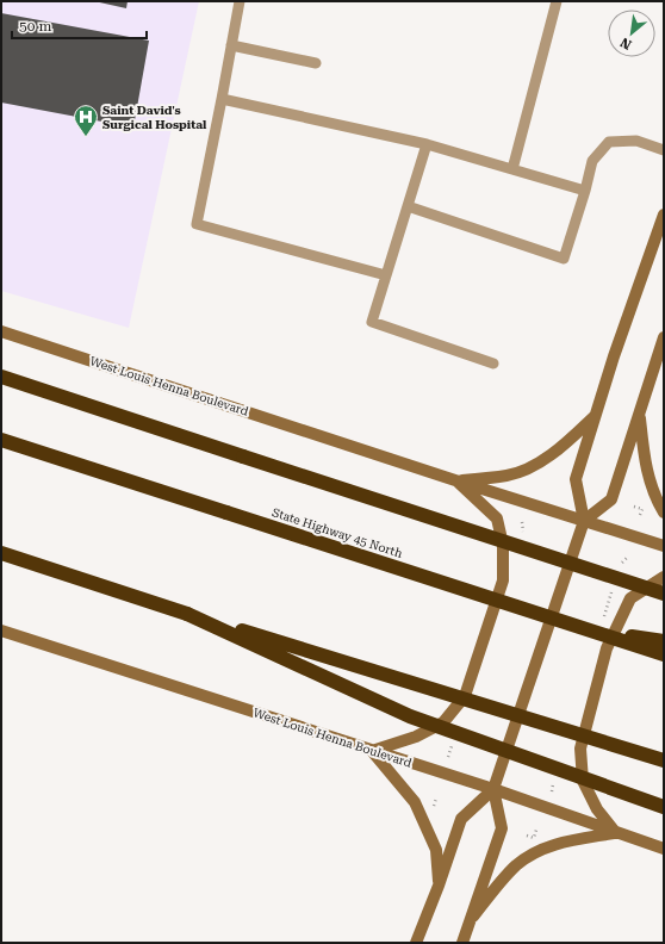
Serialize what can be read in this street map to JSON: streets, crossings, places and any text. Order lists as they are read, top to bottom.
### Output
{
  "streets": {
    "highway": ["State Highway 45 North"],
    "main road": ["West Louis Henna Boulevard"]
  },
  "places": {
    "hospital": ["Saint David's Surgical Hospital"]
  },
  "scale_bar": "50 m",
  "north": "bottom left"
}
